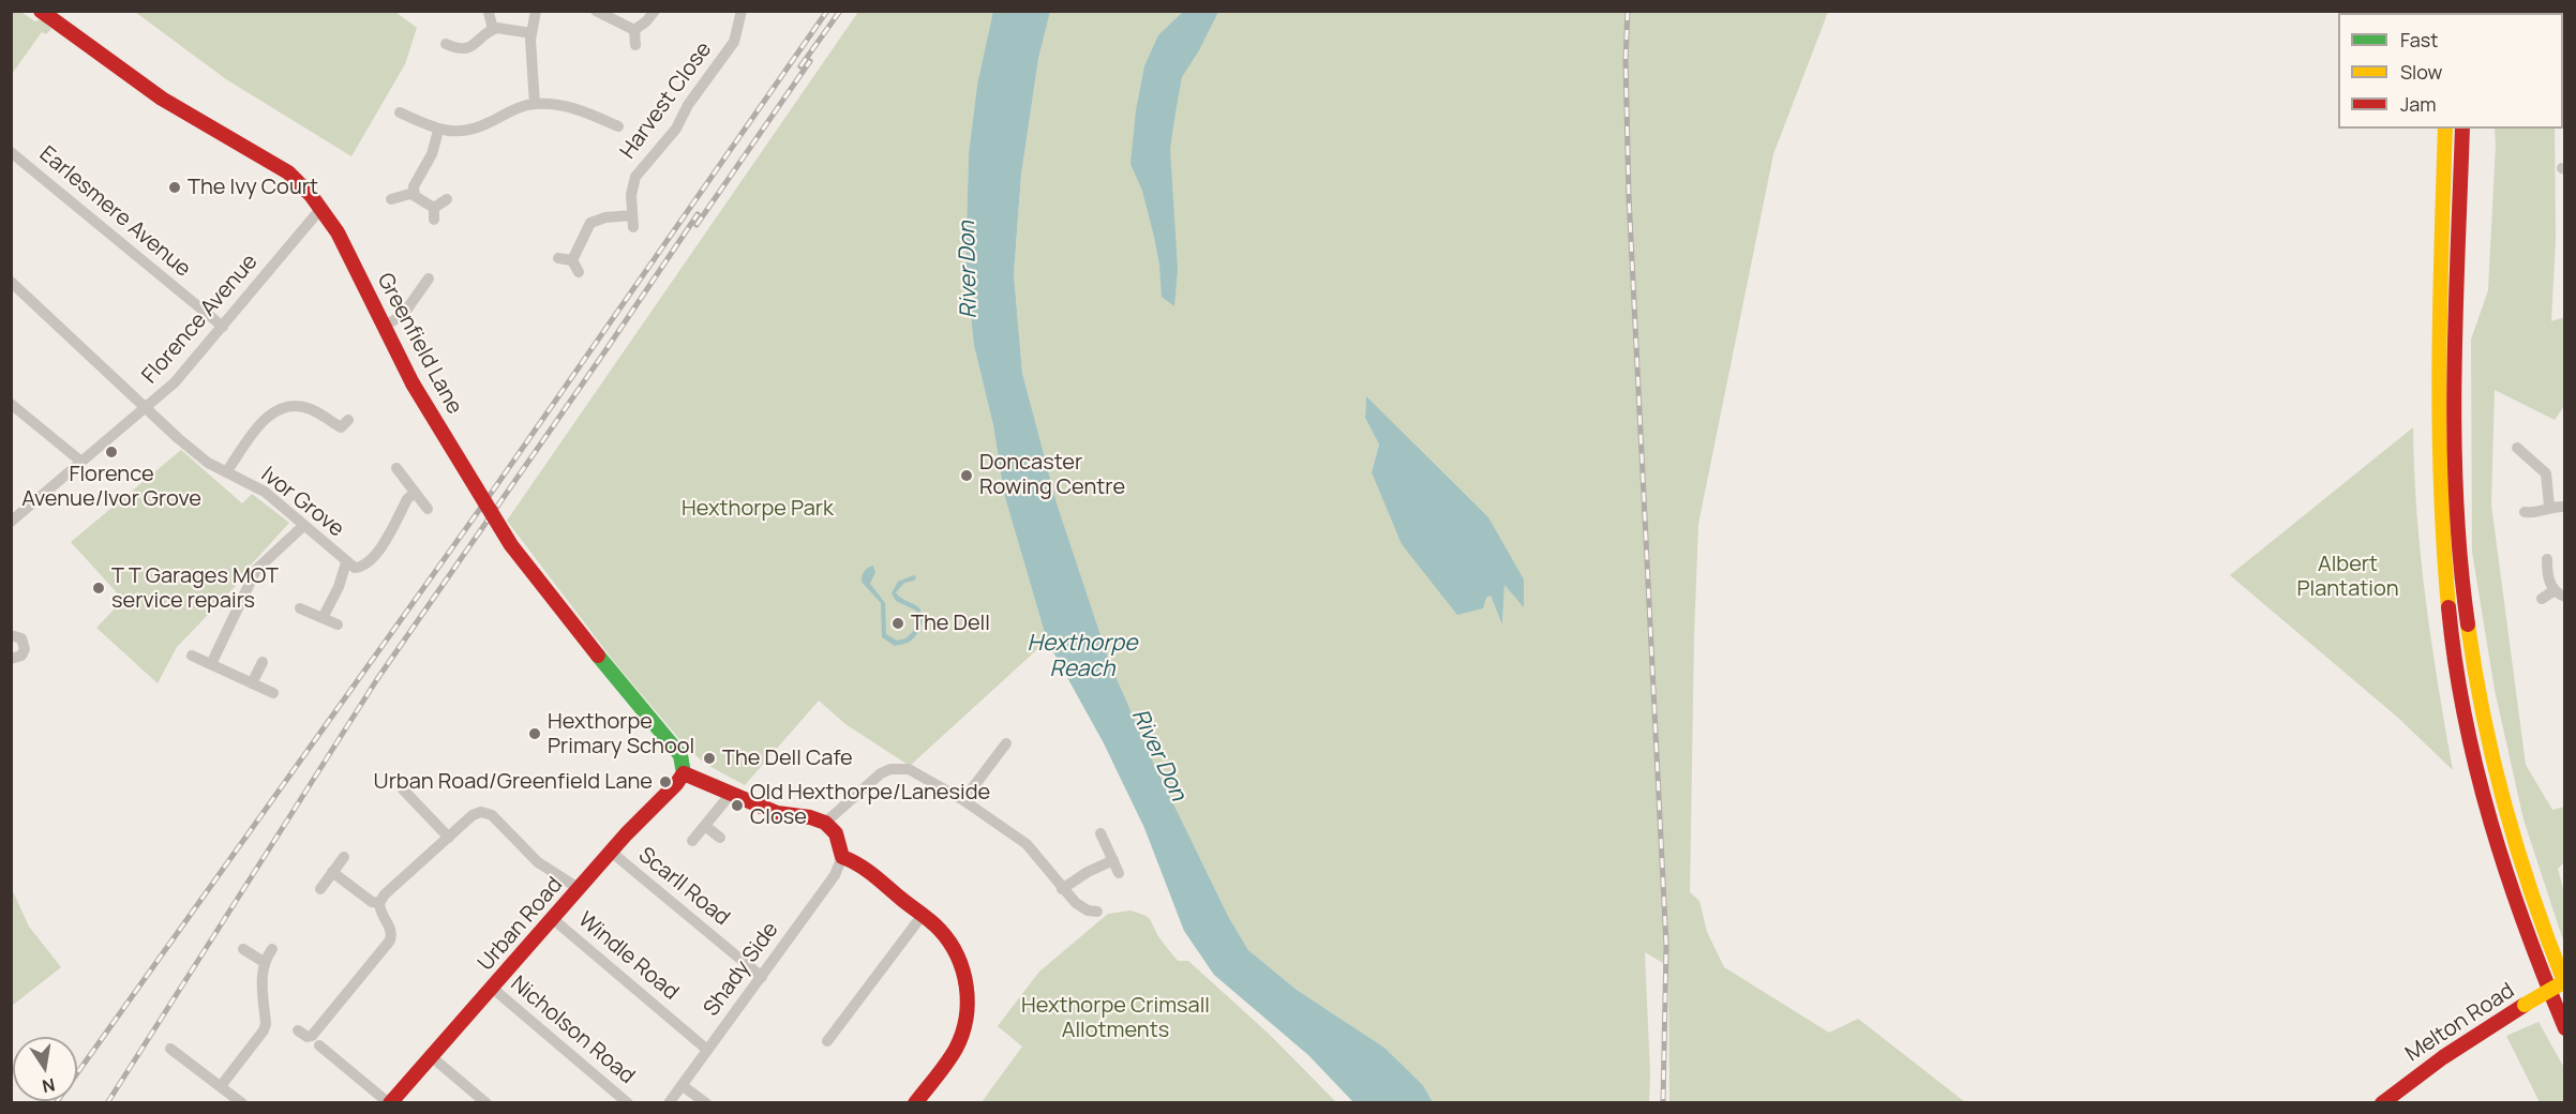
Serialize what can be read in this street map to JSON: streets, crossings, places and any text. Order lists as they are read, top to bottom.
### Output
{
  "streets": {
    "main road": ["Greenfield Lane", "Urban Road", "Melton Road"],
    "street": [
      "Harvest Close",
      "Earlesmere Avenue",
      "Florence Avenue",
      "Ivor Grove",
      "Scarll Road",
      "Windle Road",
      "Shady Side",
      "Nicholson Road"
    ]
  },
  "crossings": [
    ["Earlesmere Avenue", "Florence Avenue"],
    ["Florence Avenue", "Greenfield Lane"],
    ["Florence Avenue", "Ivor Grove"],
    ["Greenfield Lane", "Urban Road"],
    ["Scarll Road", "Urban Road"],
    ["Scarll Road", "Shady Side"],
    ["Urban Road", "Windle Road"],
    ["Urban Road", "Nicholson Road"],
    ["Windle Road", "Shady Side"]
  ],
  "water": ["River Don", "Hexthorpe Reach"],
  "parks": ["Hexthorpe Park", "Albert Plantation", "Hexthorpe Crimsall Allotments"],
  "places": [
    "The Ivy Court",
    "Florence Avenue/Ivor Grove",
    "Doncaster Rowing Centre",
    "T T Garages MOT service repairs",
    "The Dell",
    "Hexthorpe Primary School",
    "The Dell Cafe",
    "Urban Road/Greenfield Lane",
    "Old Hexthorpe/Laneside Close"
  ],
  "legend": ["Fast", "Slow", "Jam"],
  "north": "bottom"
}
